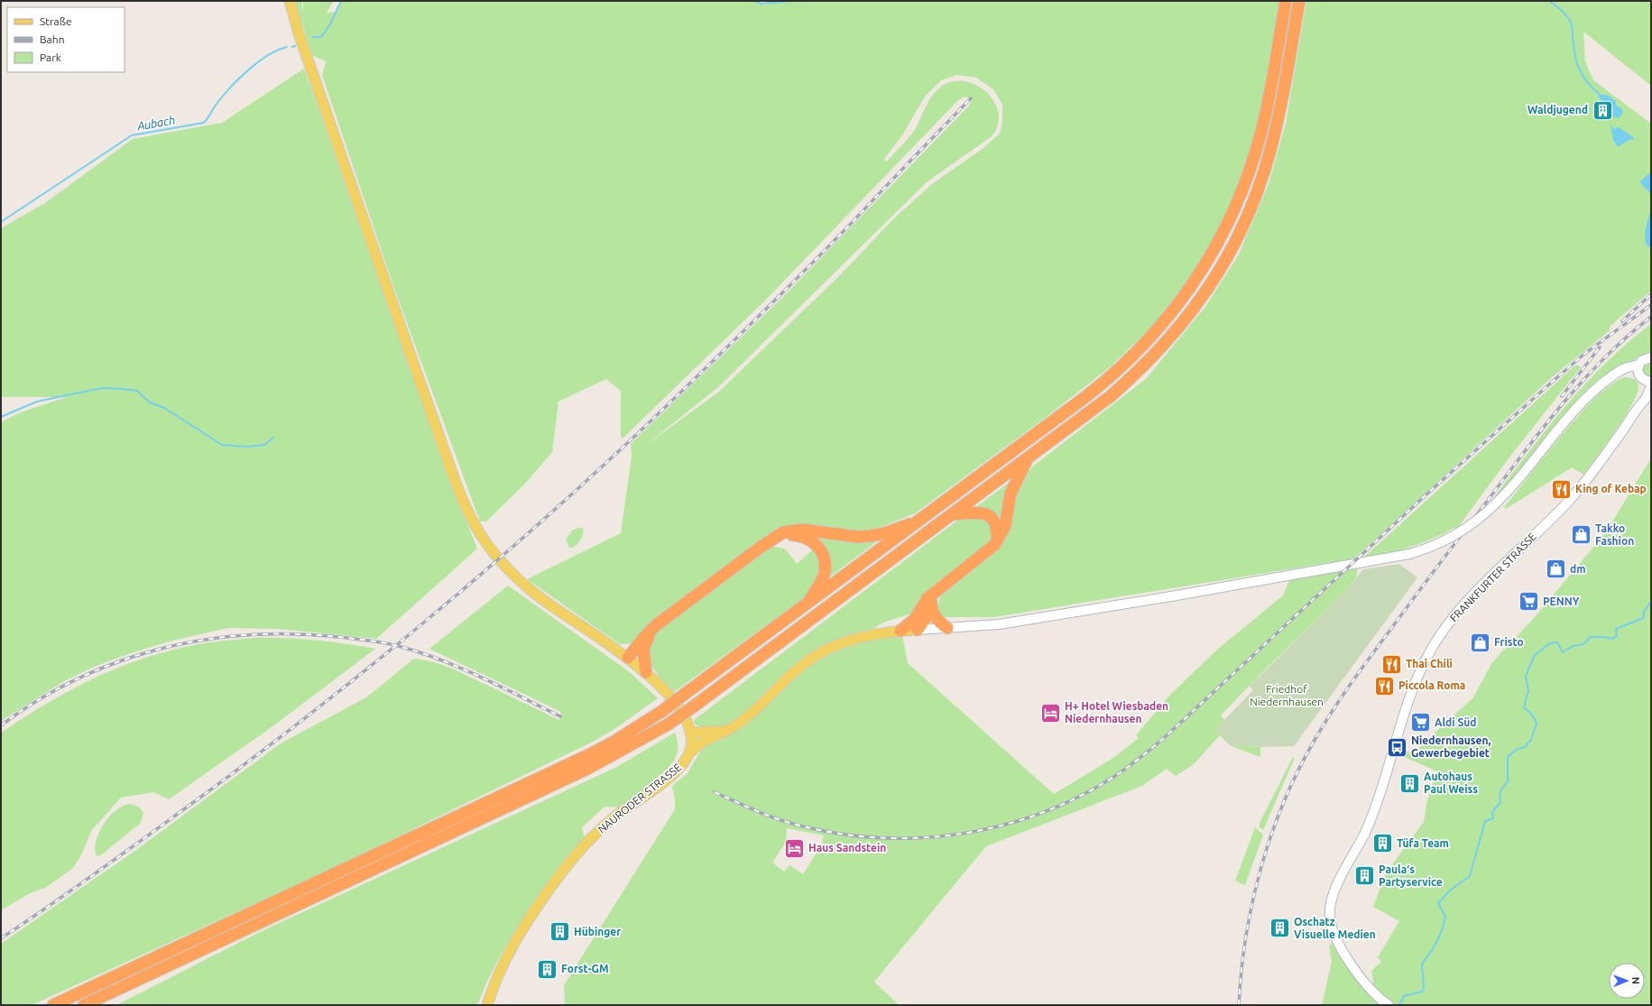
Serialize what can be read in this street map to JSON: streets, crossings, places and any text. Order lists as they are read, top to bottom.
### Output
{
  "streets": {
    "main road": ["FRANKFURTER STRASSE", "NAURODER STRASSE"]
  },
  "water": ["Aubach"],
  "parks": ["Friedhof Niedernhausen"],
  "places": {
    "building": [
      "Waldjugend",
      "Autohaus Paul Weiss",
      "Tüfa Team",
      "Paula′s Partyservice",
      "Oschatz Visuelle Medien",
      "Hübinger",
      "Forst-GM"
    ],
    "restaurant": ["King of Kebap", "Thai Chili", "Piccola Roma"],
    "shop": ["Takko Fashion", "dm", "Fristo"],
    "supermarket": ["PENNY", "Aldi Süd"],
    "hotel": ["H+ Hotel Wiesbaden Niedernhausen", "Haus Sandstein"],
    "bus stop": ["Niedernhausen, Gewerbegebiet"]
  },
  "legend": ["Straße", "Bahn", "Park"],
  "north": "right"
}
